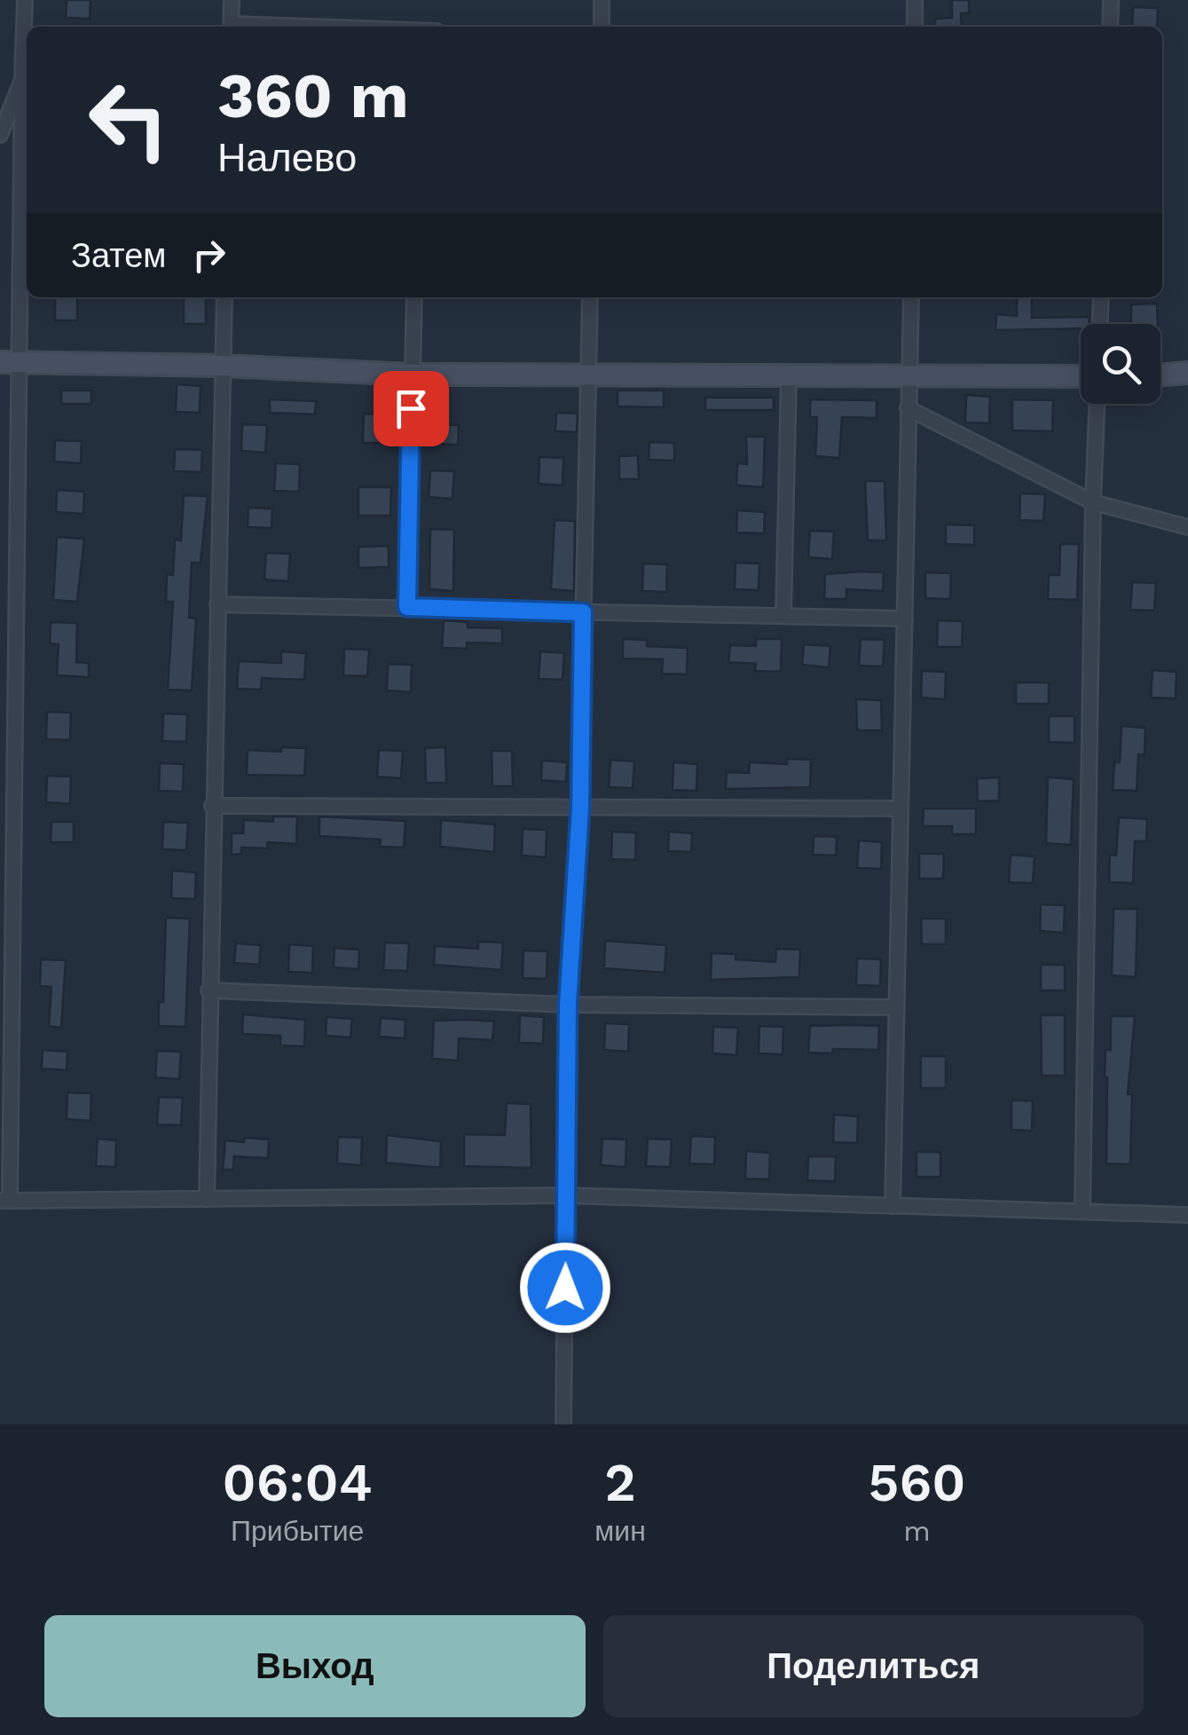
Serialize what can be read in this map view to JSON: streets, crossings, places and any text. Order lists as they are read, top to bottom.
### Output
{
  "page": {
    "turn": ["360 m", "Налево"],
    "then": "Затем",
    "eta": [
      "06:04",
      "Прибытие",
      "2",
      "мин",
      "560",
      "m"
    ],
    "buttons": ["Выход", "Поделиться"]
  }
}
